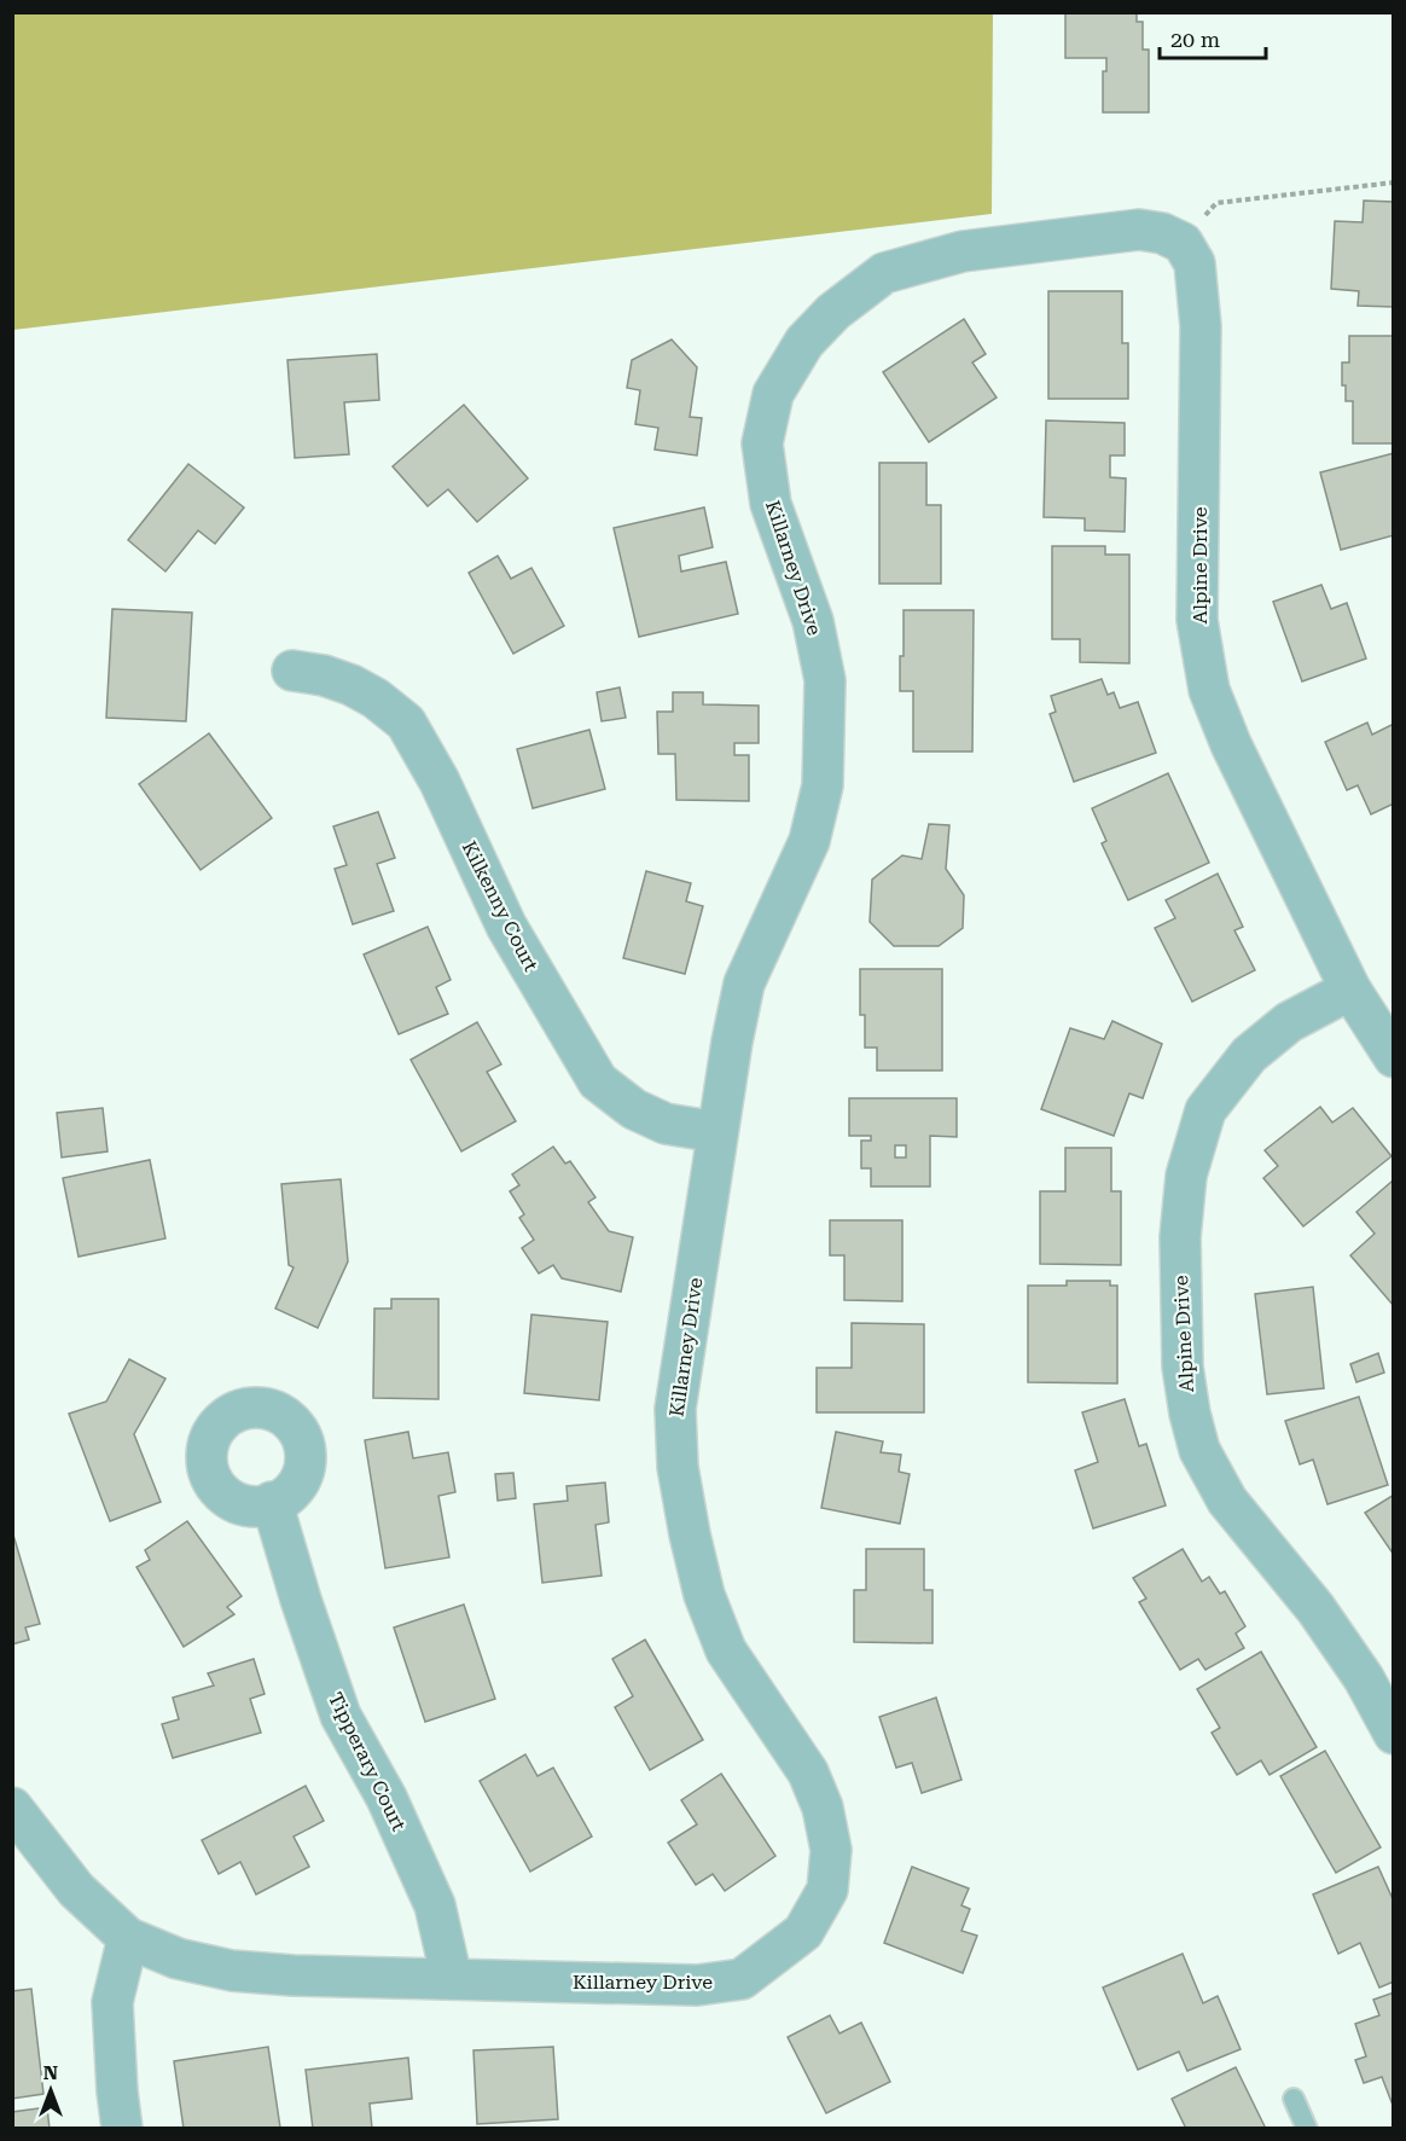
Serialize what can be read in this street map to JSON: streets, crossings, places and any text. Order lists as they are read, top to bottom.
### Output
{
  "streets": {
    "street": [
      "Alpine Drive",
      "Killarney Drive",
      "Kilkenny Court",
      "Tipperary Court"
    ]
  },
  "crossings": [
    ["Alpine Drive", "Killarney Drive"],
    ["Killarney Drive", "Kilkenny Court"],
    ["Killarney Drive", "Tipperary Court"]
  ],
  "scale_bar": "20 m",
  "north": "top"
}
